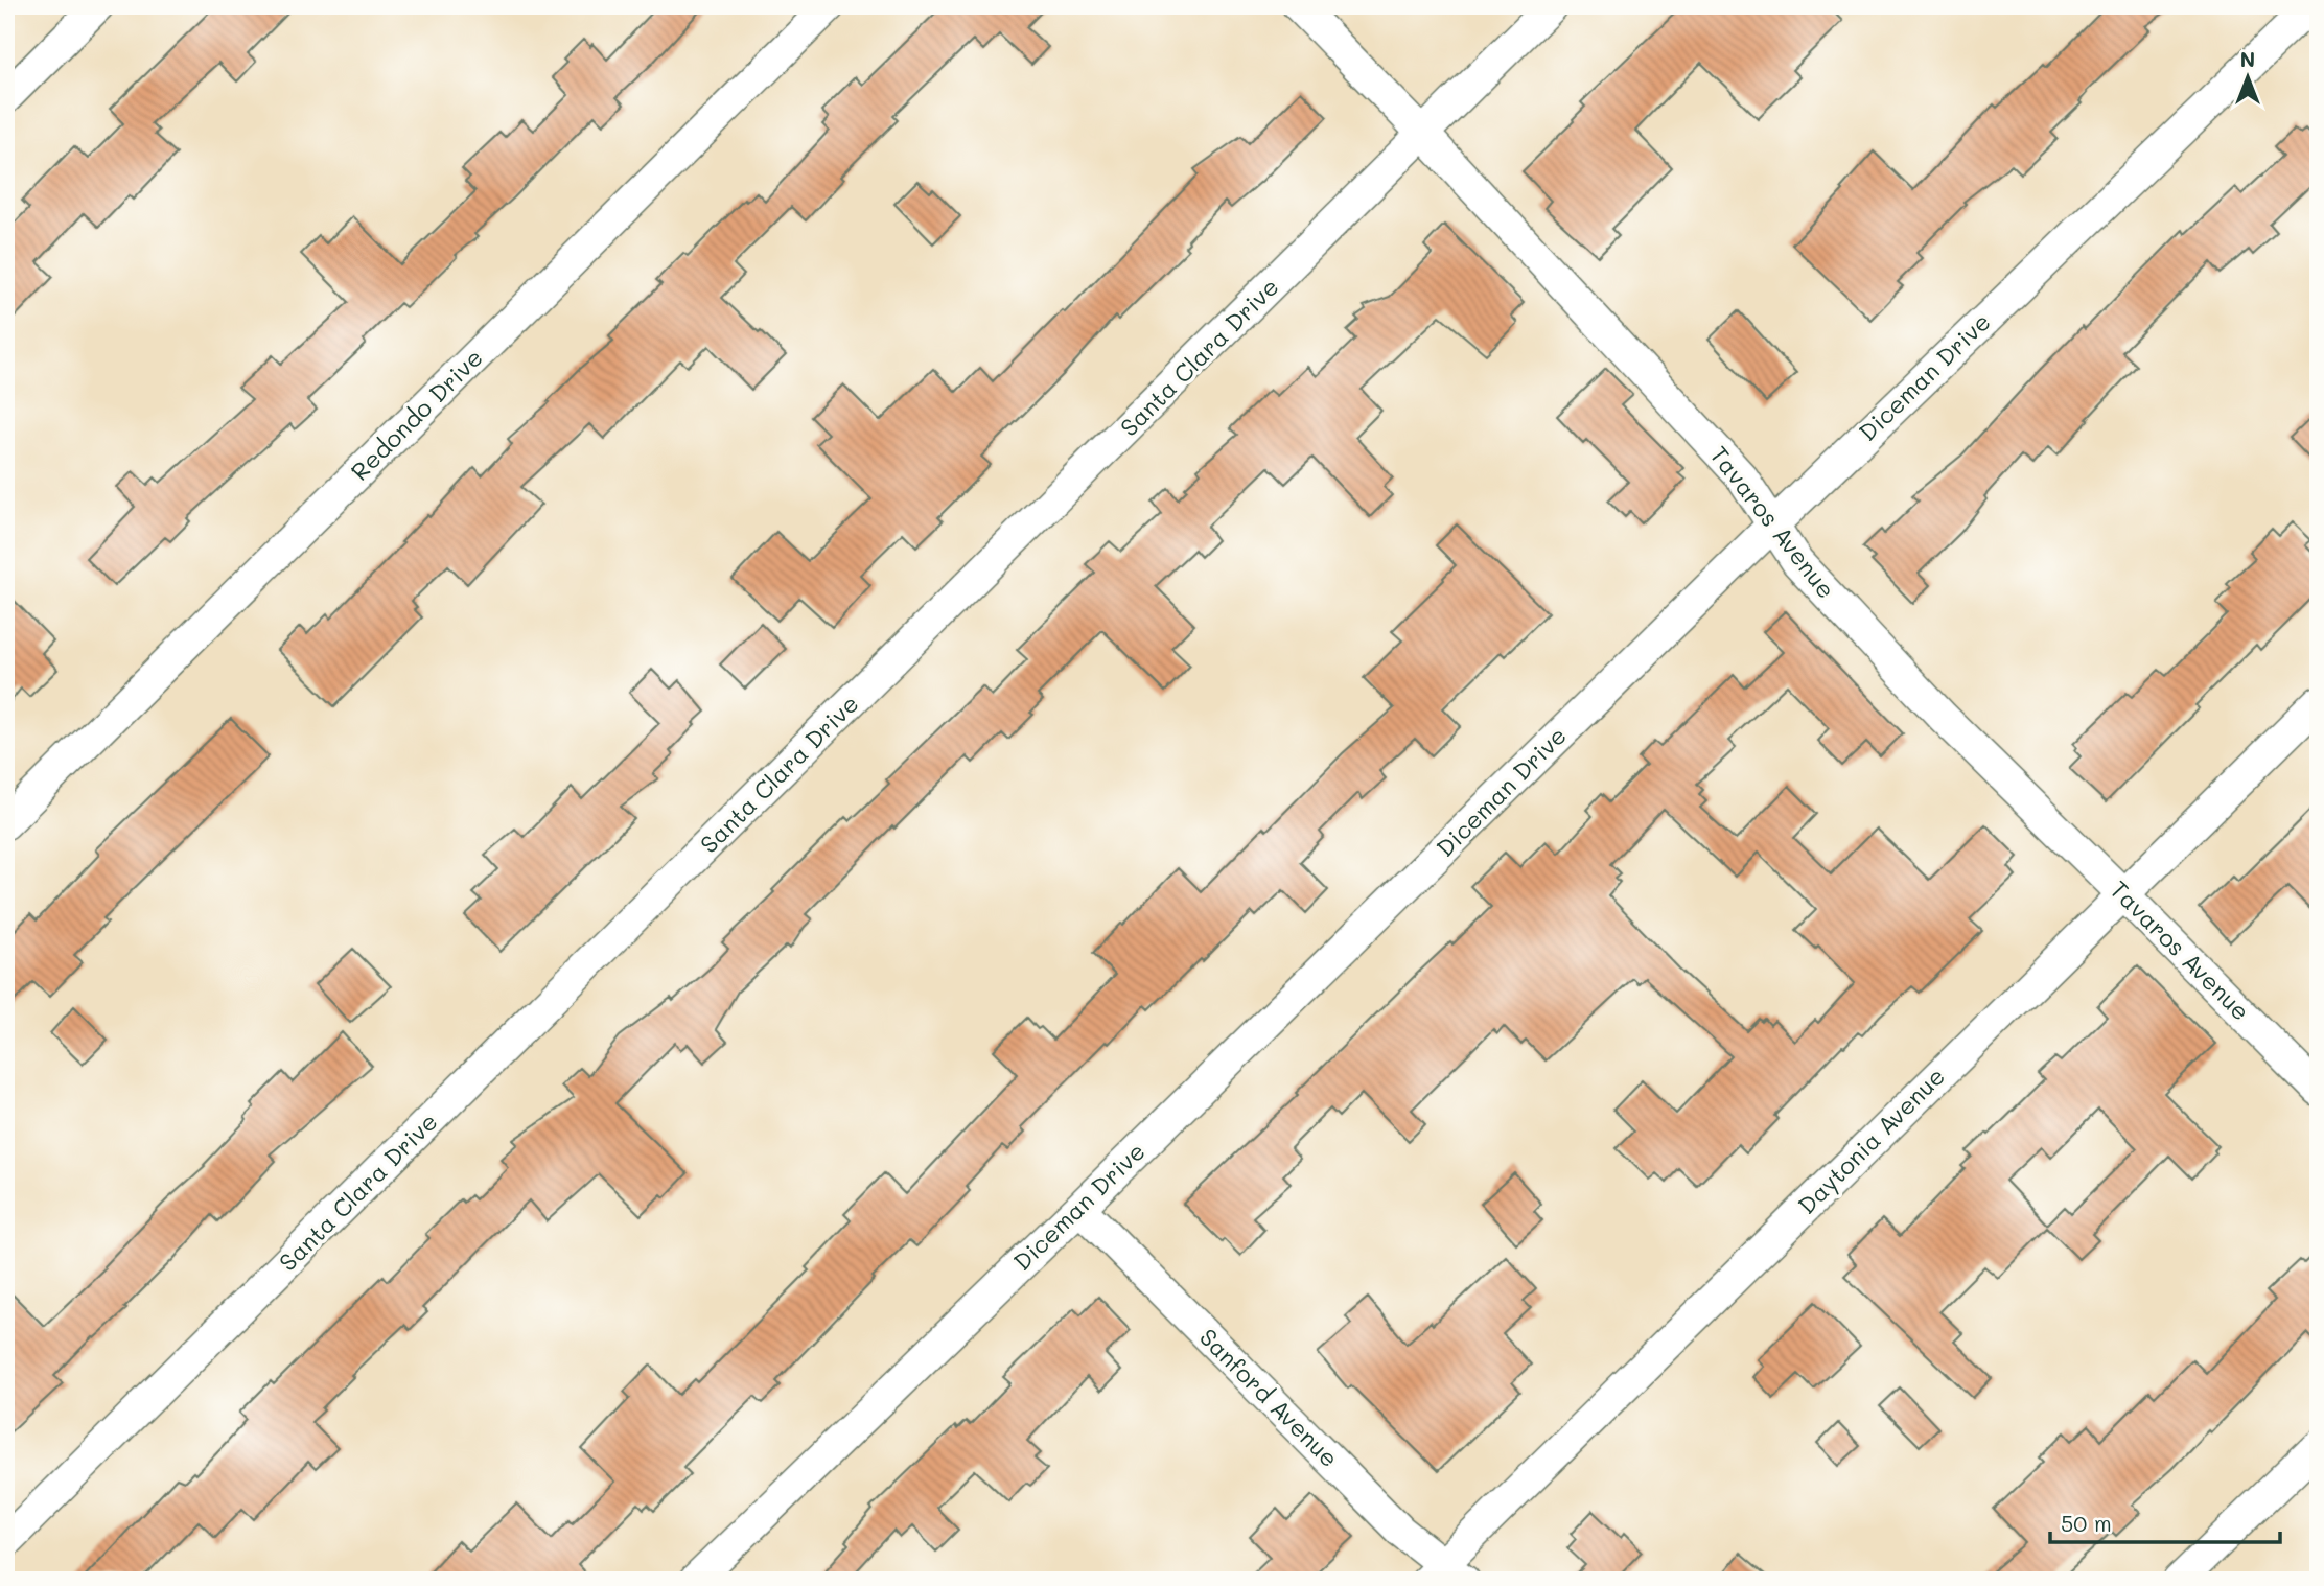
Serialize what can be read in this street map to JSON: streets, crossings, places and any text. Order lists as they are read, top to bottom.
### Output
{
  "streets": {
    "street": [
      "Santa Clara Drive",
      "Diceman Drive",
      "Redondo Drive",
      "Tavaros Avenue",
      "Daytonia Avenue",
      "Sanford Avenue"
    ]
  },
  "crossings": [
    ["Santa Clara Drive", "Tavaros Avenue"],
    ["Diceman Drive", "Tavaros Avenue"],
    ["Diceman Drive", "Sanford Avenue"],
    ["Tavaros Avenue", "Daytonia Avenue"],
    ["Daytonia Avenue", "Sanford Avenue"]
  ],
  "scale_bar": "50 m",
  "north": "top"
}
